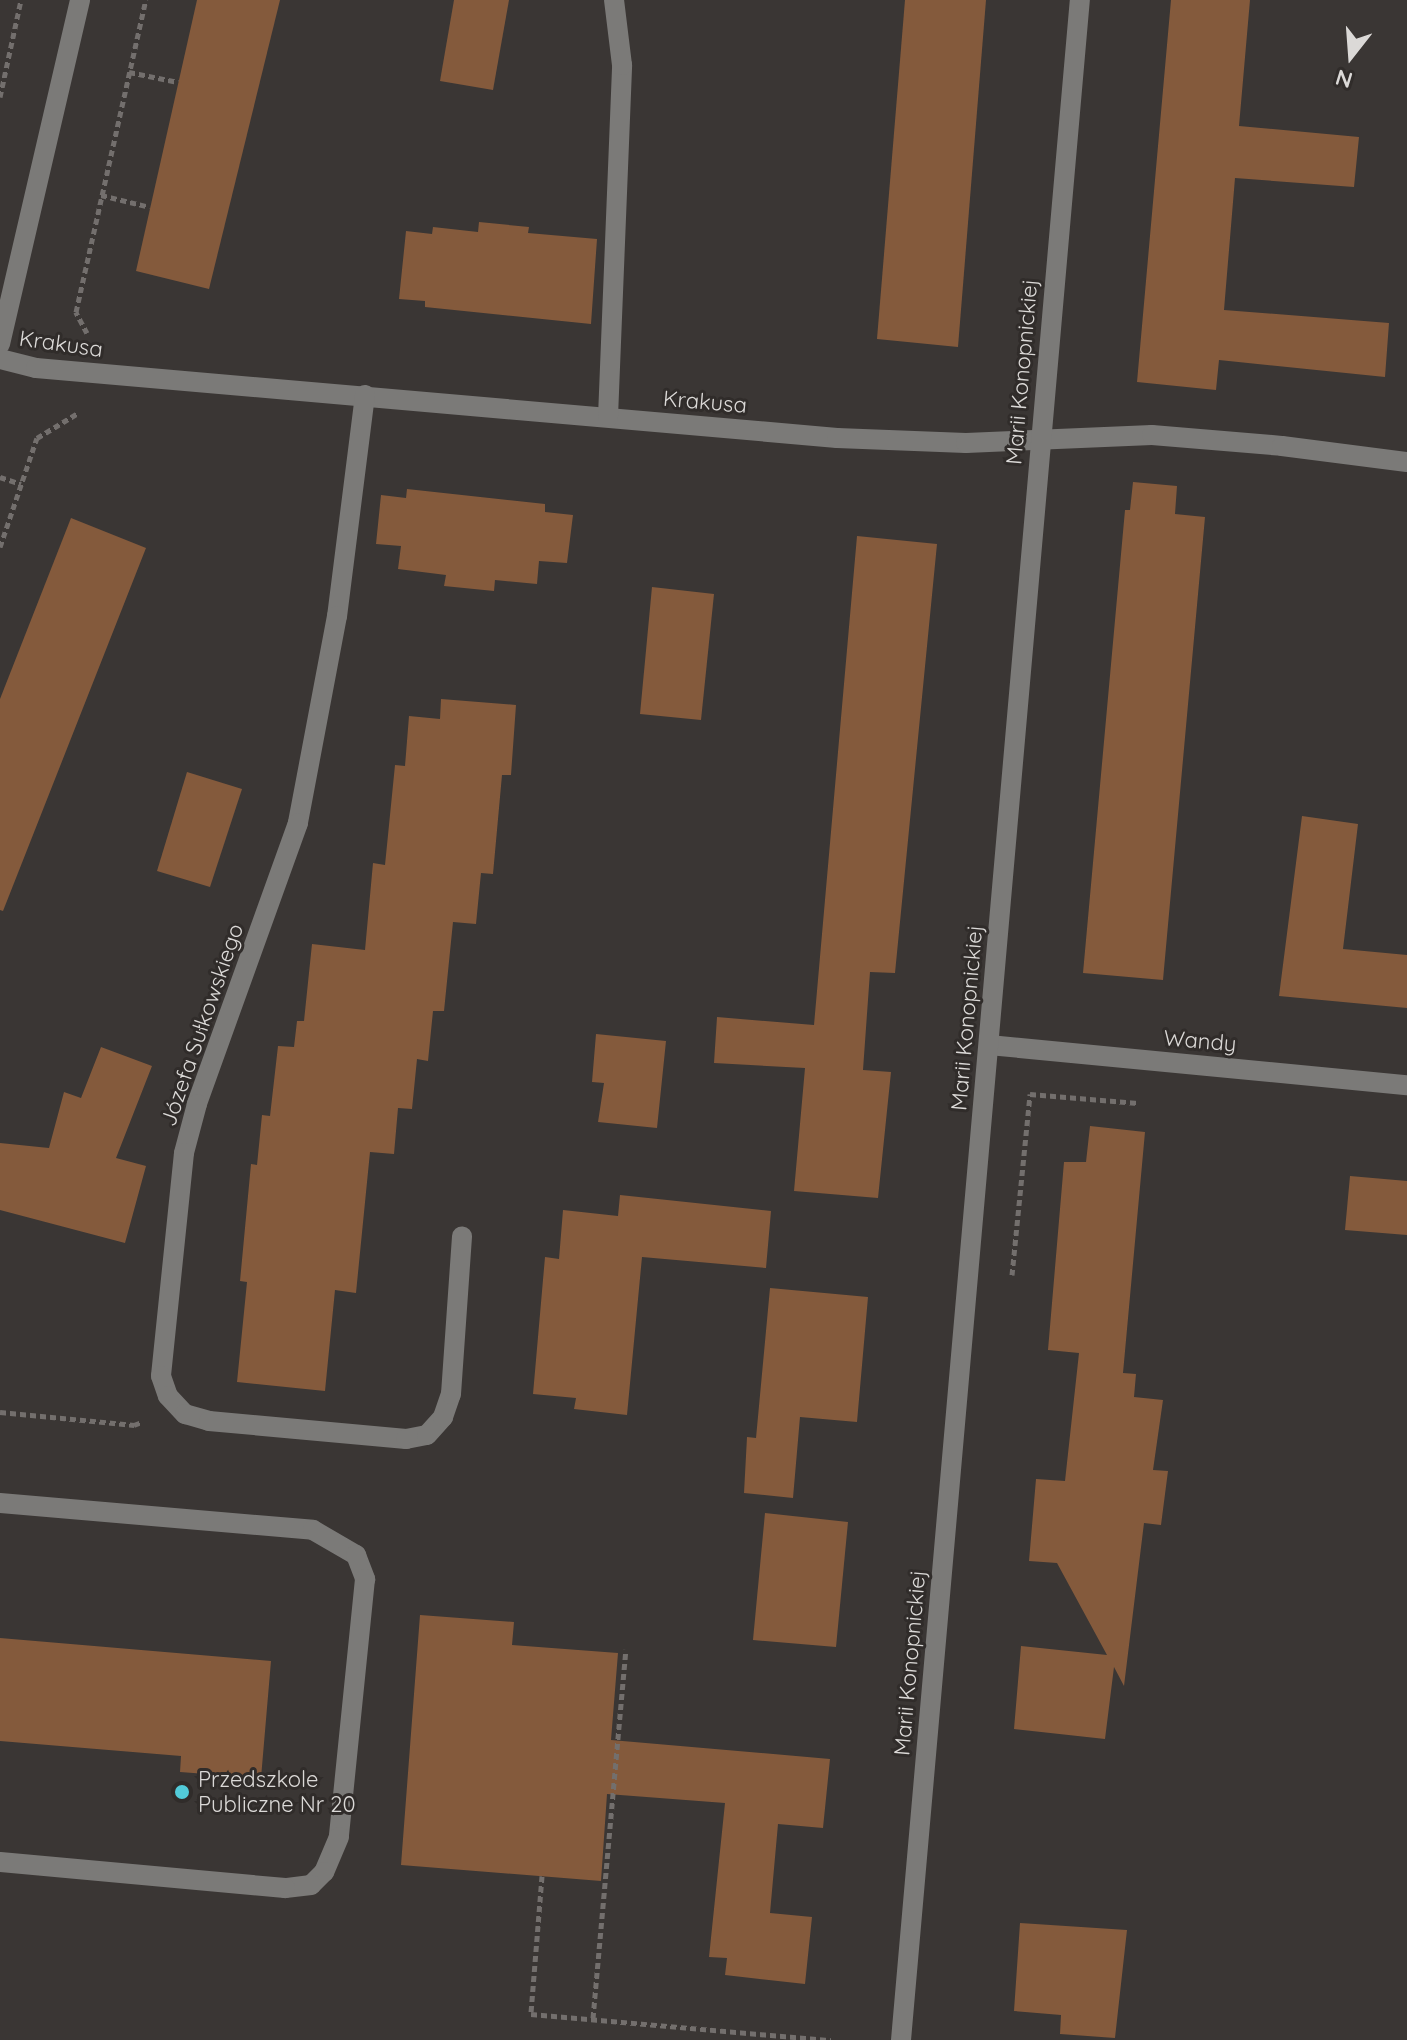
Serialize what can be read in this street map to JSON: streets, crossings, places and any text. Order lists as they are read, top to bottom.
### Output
{
  "streets": {
    "street": [
      "Krakusa",
      "Marii Konopnickiej",
      "Józefa Sułkowskiego",
      "Wandy"
    ]
  },
  "crossings": [
    ["Krakusa", "Marii Konopnickiej"],
    ["Krakusa", "Józefa Sułkowskiego"],
    ["Marii Konopnickiej", "Wandy"]
  ],
  "places": ["Przedszkole Publiczne Nr 20"],
  "north": "bottom"
}
